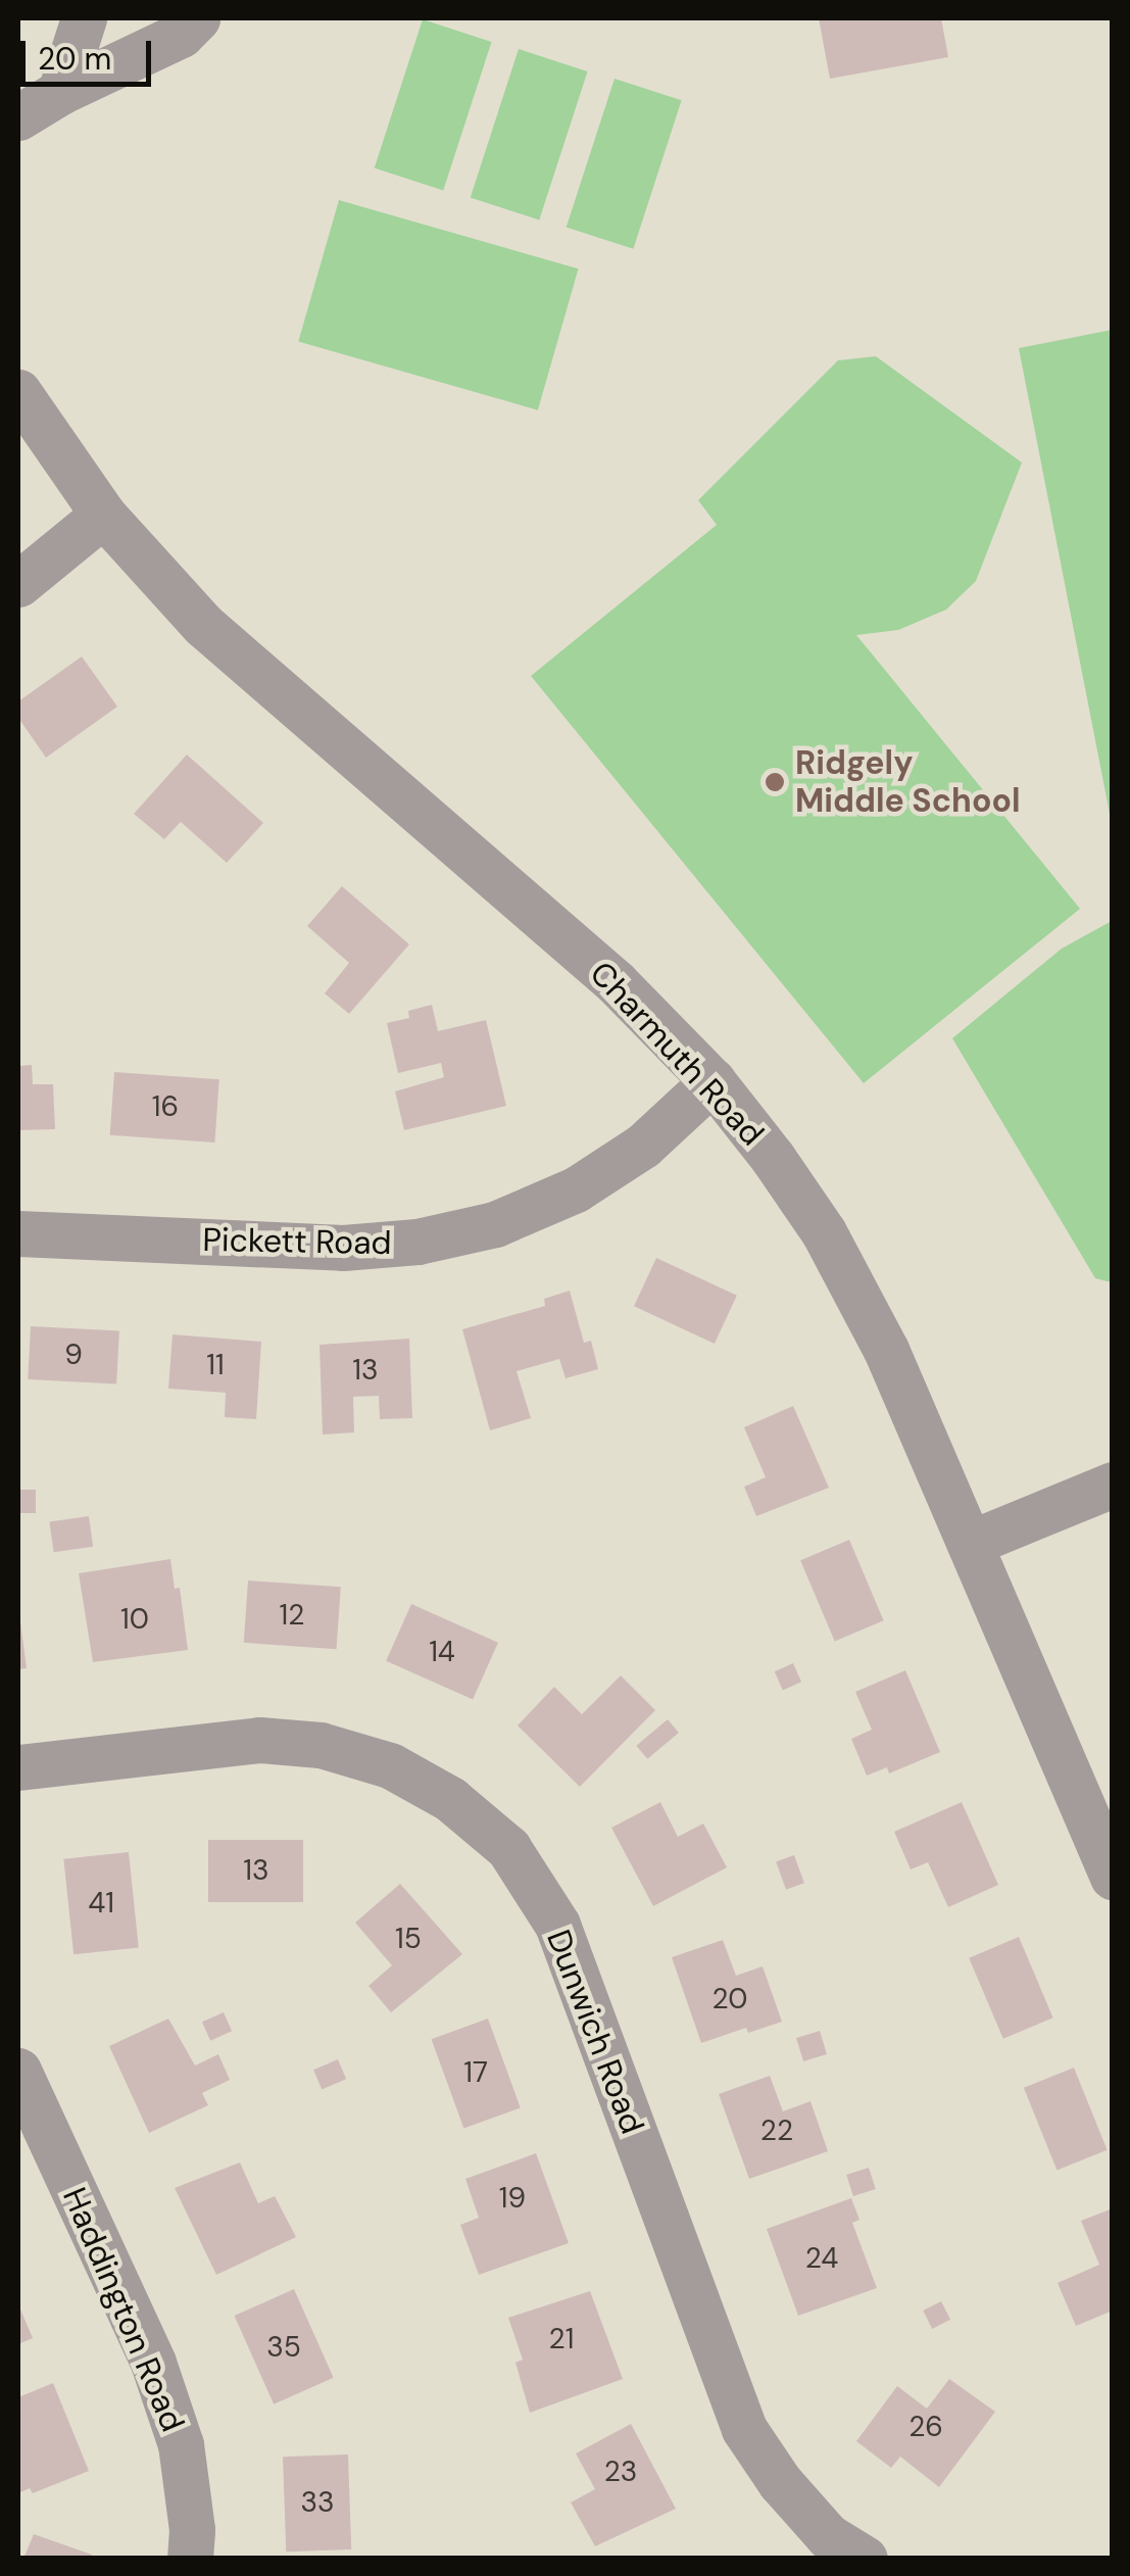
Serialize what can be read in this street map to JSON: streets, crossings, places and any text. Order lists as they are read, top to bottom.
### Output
{
  "streets": {
    "street": [
      "Charmuth Road",
      "Pickett Road",
      "Dunwich Road",
      "Haddington Road"
    ]
  },
  "crossings": [
    ["Charmuth Road", "Pickett Road"]
  ],
  "places": ["Ridgely Middle School"],
  "house_numbers": [
    "16",
    "9",
    "11",
    "13",
    "12",
    "10",
    "14",
    "13",
    "41",
    "15",
    "20",
    "17",
    "22",
    "19",
    "24",
    "21",
    "35",
    "26",
    "23",
    "33"
  ],
  "scale_bar": "20 m"
}
